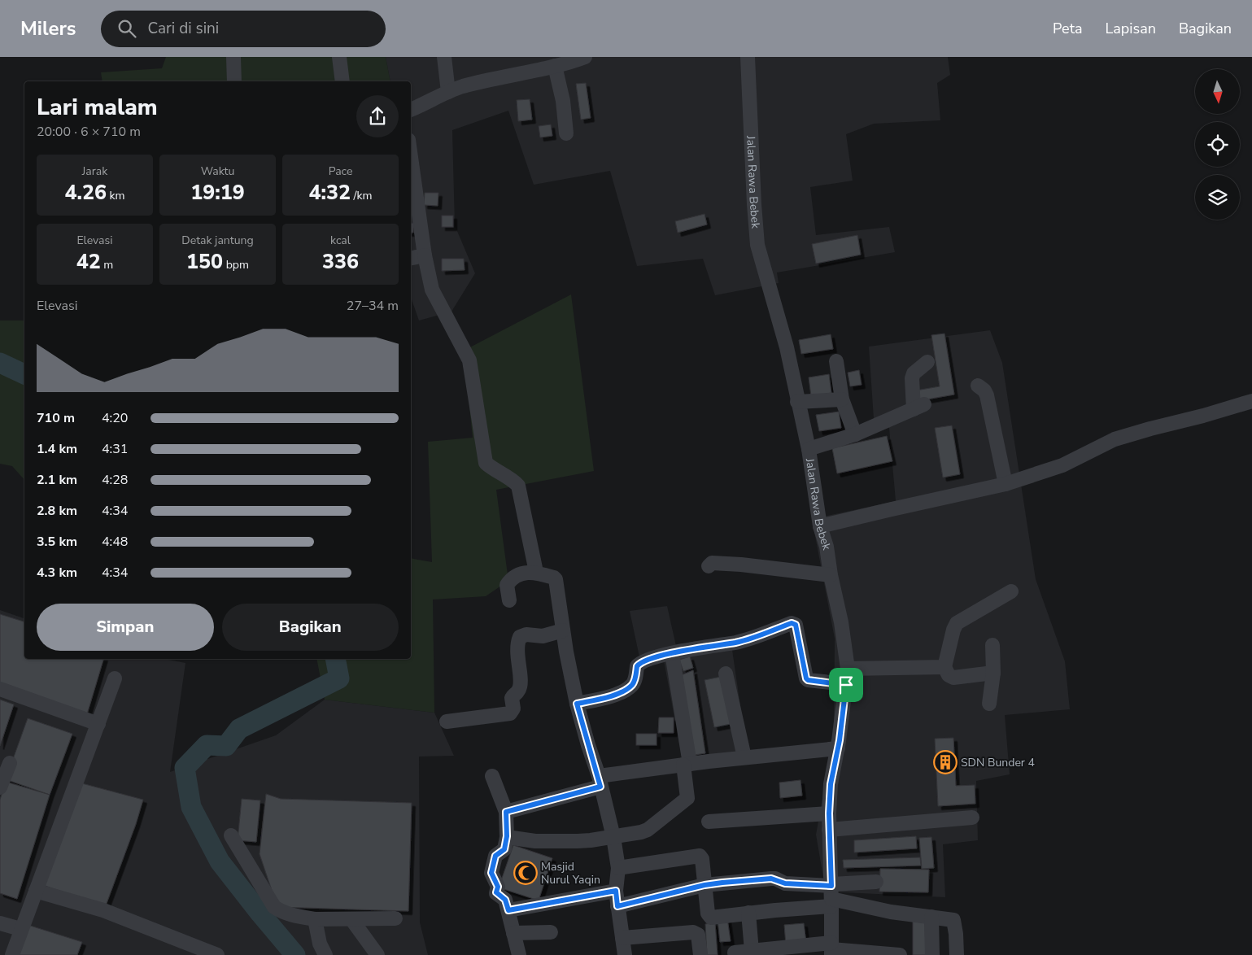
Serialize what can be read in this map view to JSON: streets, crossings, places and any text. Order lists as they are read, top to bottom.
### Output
{
  "streets": {
    "street": ["Jalan Rawa Bebek"]
  },
  "places": {
    "building": ["SDN Bunder 4"],
    "mosque": ["Masjid Nurul Yaqin"]
  },
  "north": "bottom",
  "page": {
    "header": "Milers",
    "search": "Cari di sini",
    "nav": ["Peta", "Lapisan", "Bagikan"],
    "heading": ["Lari malam", "20:00 · 6 × 710 m"],
    "stats": [
      ["Jarak", "4.26 km"],
      ["Waktu", "19:19"],
      ["Pace", "4:32 /km"],
      ["Elevasi", "42 m"],
      ["Detak jantung", "150 bpm"],
      ["kcal", "336"]
    ],
    "chart": ["Elevasi", "27–34 m"],
    "list": [
      {
        "name": "710 m",
        "note": "4:20"
      },
      {
        "name": "1.4 km",
        "note": "4:31"
      },
      {
        "name": "2.1 km",
        "note": "4:28"
      },
      {
        "name": "2.8 km",
        "note": "4:34"
      },
      {
        "name": "3.5 km",
        "note": "4:48"
      },
      {
        "name": "4.3 km",
        "note": "4:34"
      }
    ],
    "buttons": ["Simpan", "Bagikan"]
  }
}
